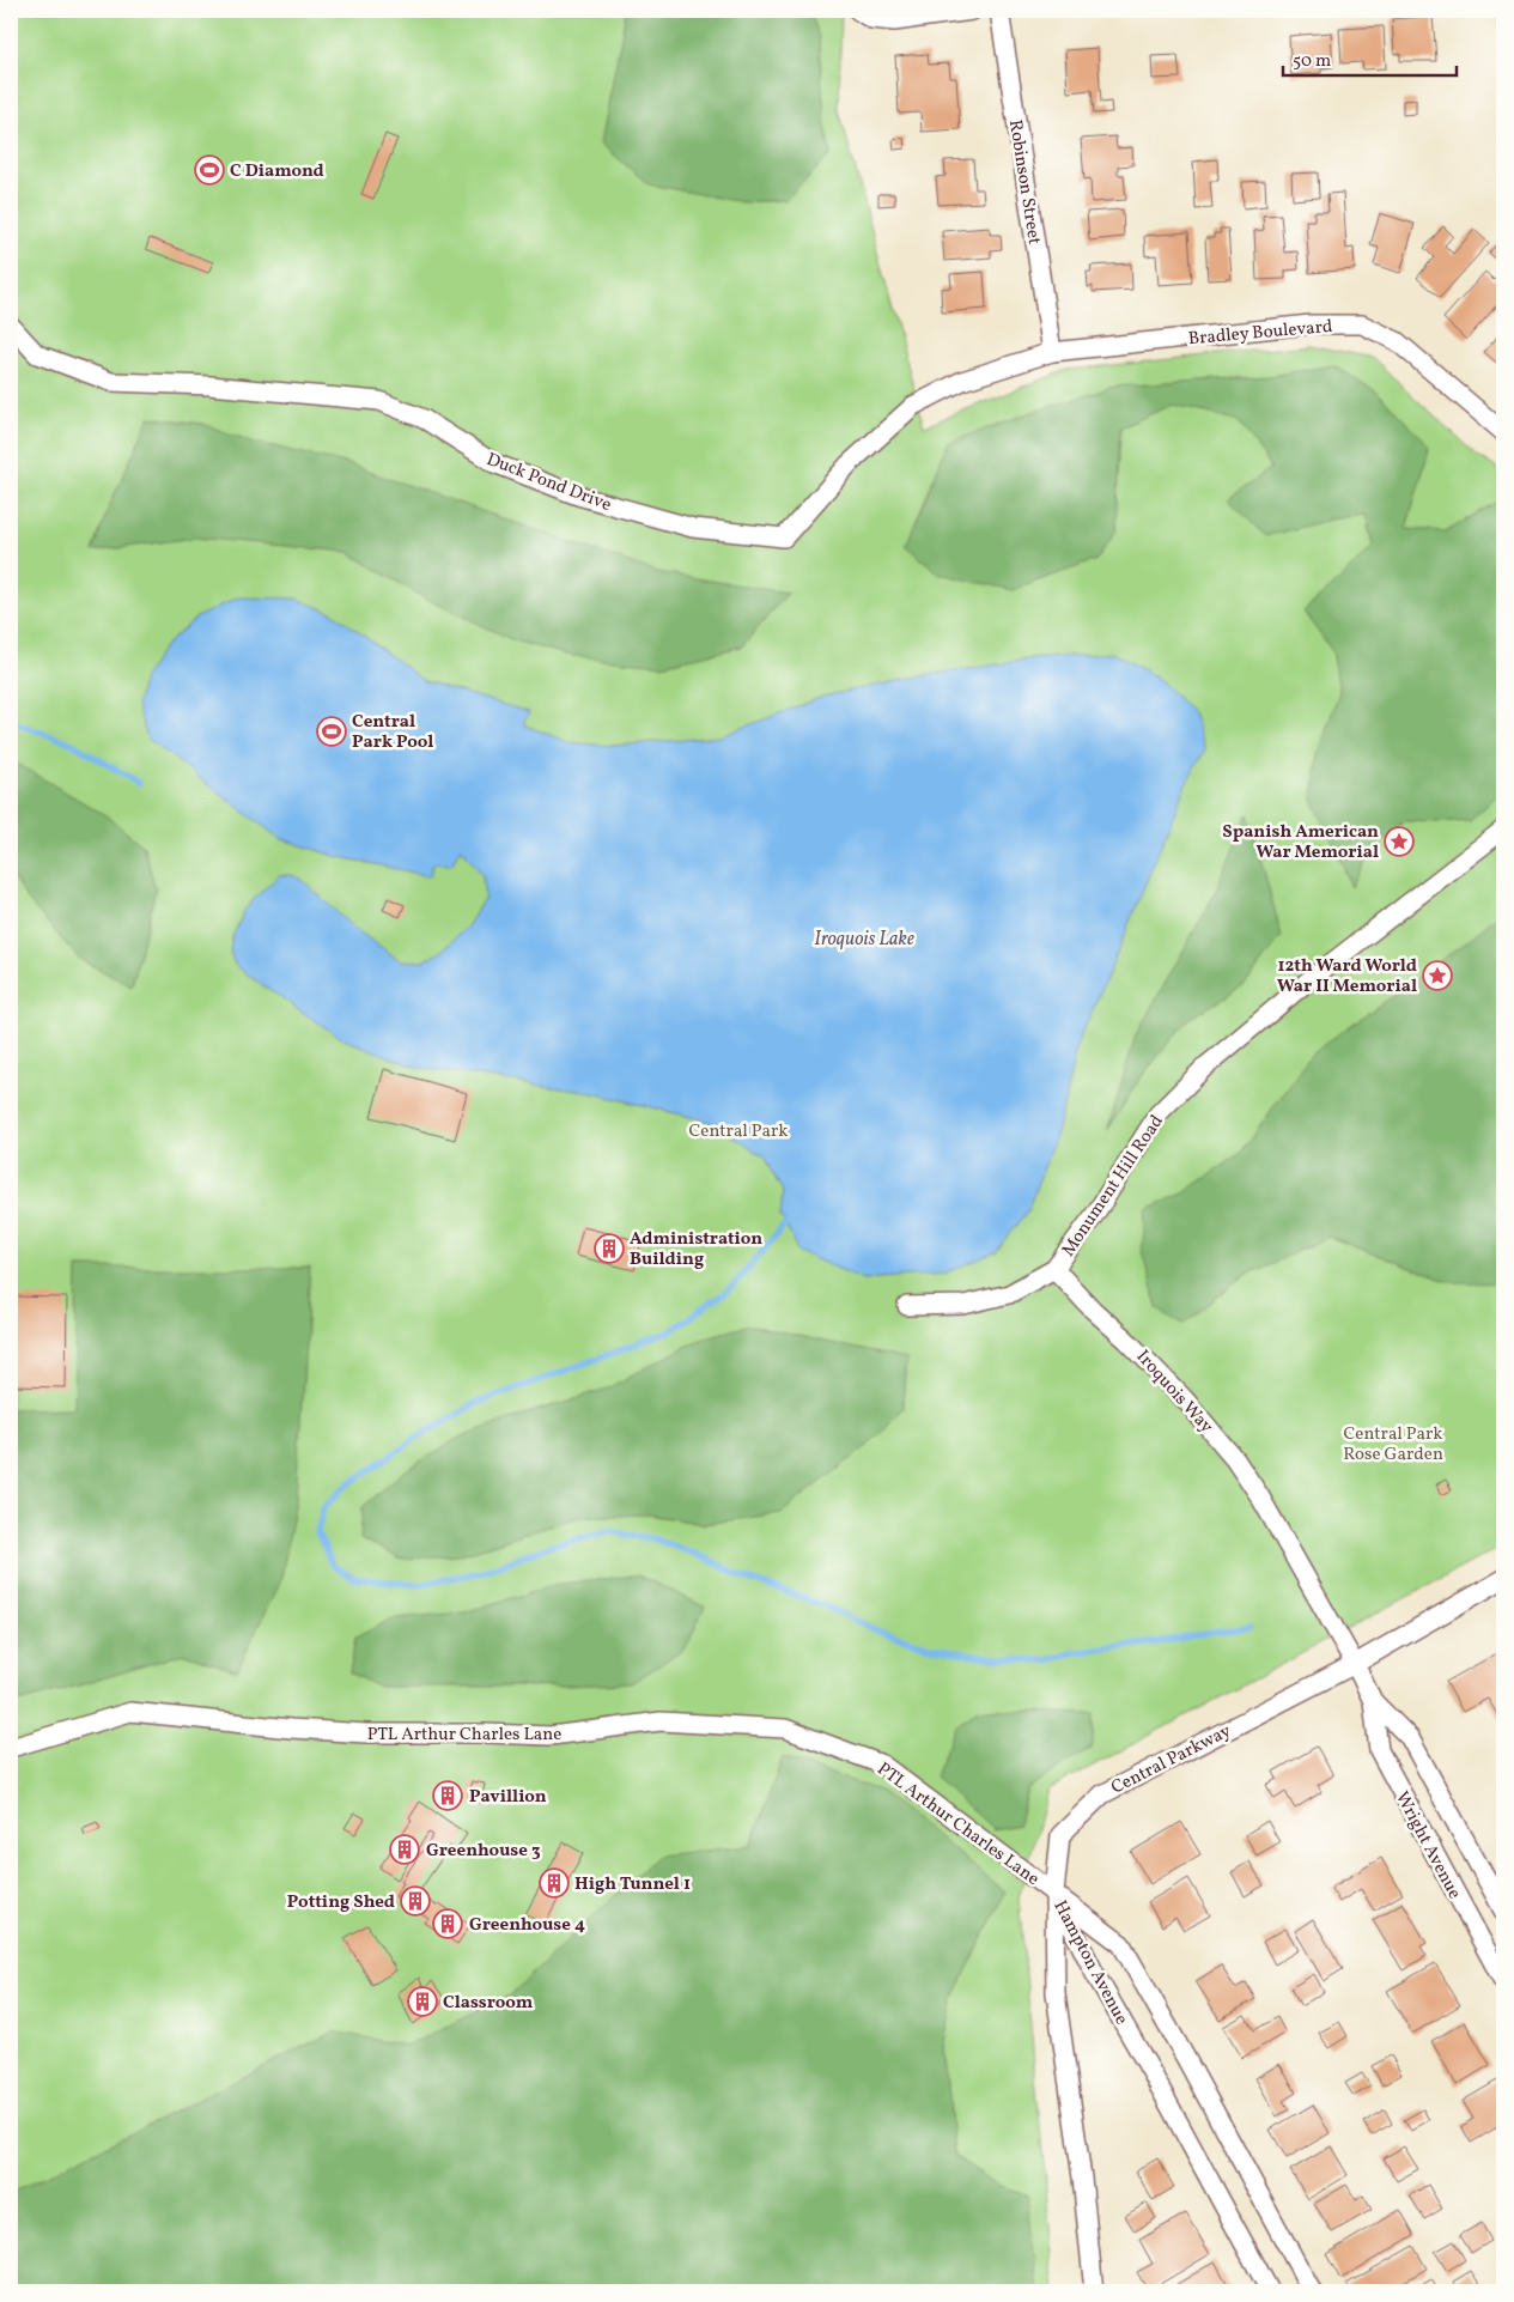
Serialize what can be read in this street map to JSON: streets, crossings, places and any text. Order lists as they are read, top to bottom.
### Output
{
  "streets": {
    "street": [
      "Robinson Street",
      "Bradley Boulevard",
      "Duck Pond Drive",
      "Monument Hill Road",
      "Iroquois Way",
      "PTL Arthur Charles Lane",
      "Central Parkway",
      "Wright Avenue",
      "Hampton Avenue"
    ]
  },
  "crossings": [
    ["Robinson Street", "Bradley Boulevard"],
    ["Robinson Street", "Duck Pond Drive"],
    ["Bradley Boulevard", "Duck Pond Drive"],
    ["Monument Hill Road", "Iroquois Way"],
    ["Iroquois Way", "Central Parkway"],
    ["Iroquois Way", "Wright Avenue"],
    ["PTL Arthur Charles Lane", "Central Parkway"],
    ["PTL Arthur Charles Lane", "Hampton Avenue"],
    ["Central Parkway", "Wright Avenue"],
    ["Central Parkway", "Hampton Avenue"]
  ],
  "water": ["Iroquois Lake"],
  "parks": ["Central Park", "Central Park Rose Garden"],
  "places": {
    "sports": ["C Diamond", "Central Park Pool"],
    "place": ["Spanish American War Memorial", "12th Ward World War II Memorial"],
    "building": [
      "Administration Building",
      "Pavillion",
      "Greenhouse 3",
      "High Tunnel 1",
      "Potting Shed",
      "Greenhouse 4",
      "Classroom"
    ]
  },
  "scale_bar": "50 m"
}
